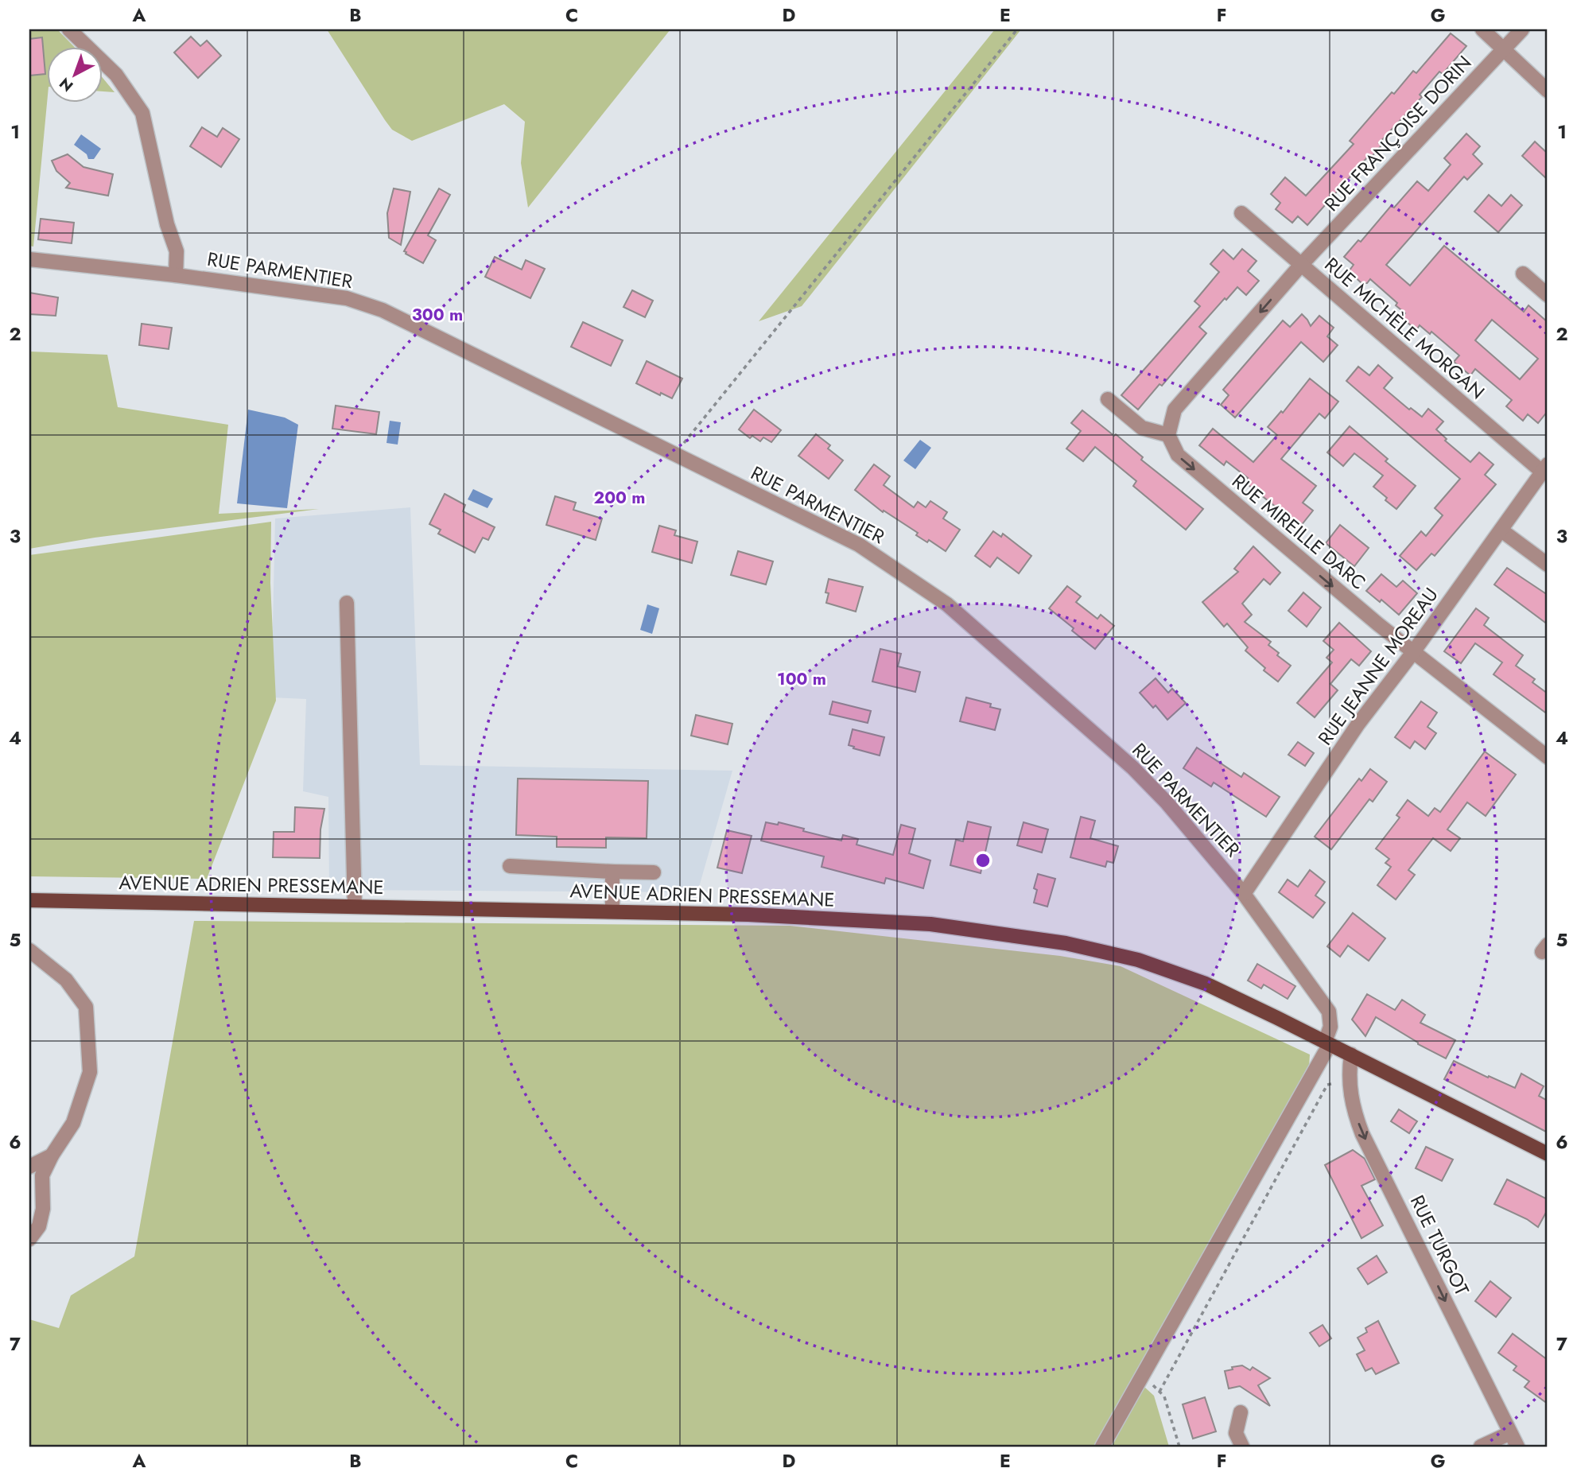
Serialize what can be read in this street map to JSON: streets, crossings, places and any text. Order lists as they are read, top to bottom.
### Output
{
  "streets": {
    "main road": ["AVENUE ADRIEN PRESSEMANE"],
    "street": [
      "RUE FRANÇOISE DORIN",
      "RUE PARMENTIER",
      "RUE MICHÈLE MORGAN",
      "RUE MIREILLE DARC",
      "RUE JEANNE MOREAU",
      "RUE TURGOT"
    ]
  },
  "crossings": [
    ["RUE FRANÇOISE DORIN", "RUE MICHÈLE MORGAN"],
    ["RUE PARMENTIER", "RUE JEANNE MOREAU"],
    ["RUE PARMENTIER", "AVENUE ADRIEN PRESSEMANE"],
    ["RUE MICHÈLE MORGAN", "RUE JEANNE MOREAU"],
    ["RUE MIREILLE DARC", "RUE JEANNE MOREAU"],
    ["AVENUE ADRIEN PRESSEMANE", "RUE TURGOT"]
  ],
  "one_way": ["RUE MIREILLE DARC", "RUE TURGOT"],
  "north": "bottom left",
  "grid": {
    "columns": [
      "A",
      "B",
      "C",
      "D",
      "E",
      "F",
      "G"
    ],
    "rows": [
      "1",
      "2",
      "3",
      "4",
      "5",
      "6",
      "7"
    ]
  },
  "rings": ["300 m", "200 m", "100 m"]
}
